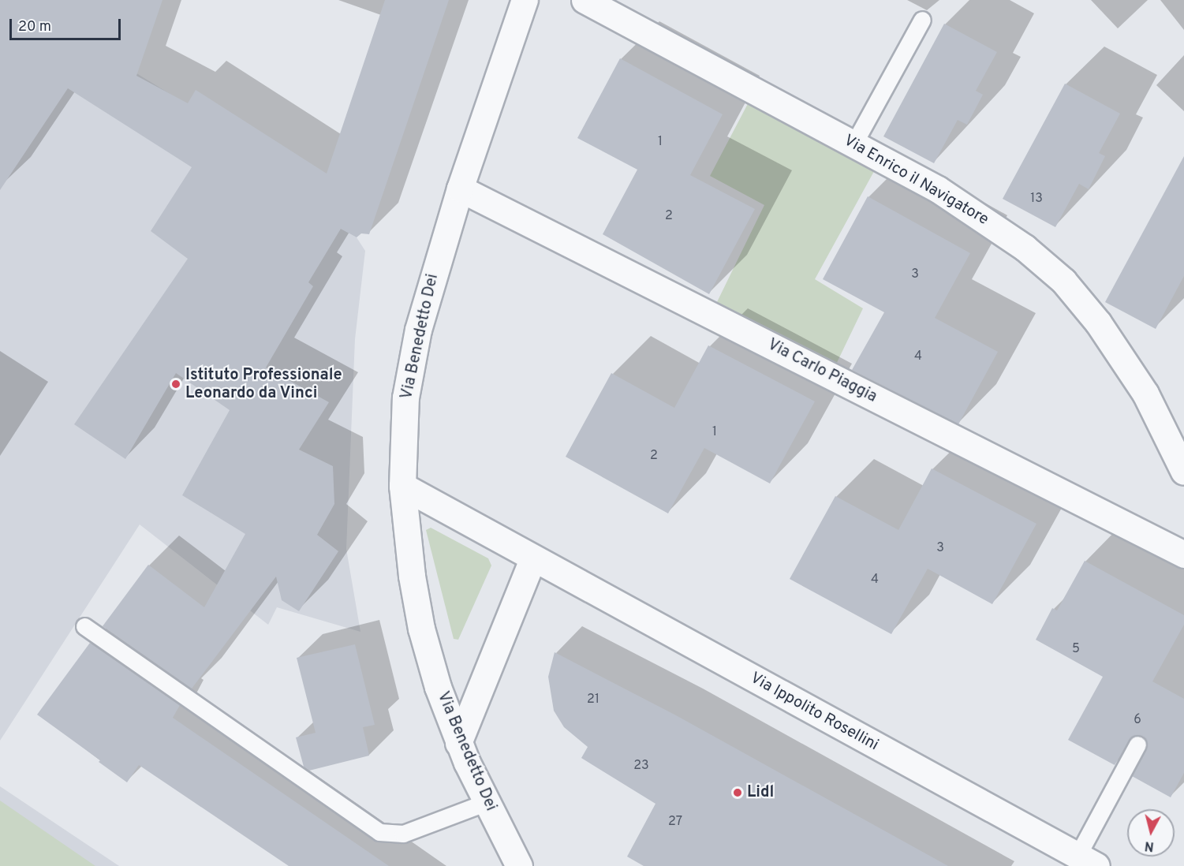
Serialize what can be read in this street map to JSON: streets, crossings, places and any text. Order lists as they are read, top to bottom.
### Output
{
  "streets": {
    "street": [
      "Via Enrico il Navigatore",
      "Via Benedetto Dei",
      "Via Carlo Piaggia",
      "Via Ippolito Rosellini"
    ]
  },
  "crossings": [
    ["Via Benedetto Dei", "Via Carlo Piaggia"],
    ["Via Benedetto Dei", "Via Ippolito Rosellini"]
  ],
  "places": ["Istituto Professionale Leonardo da Vinci", "Lidl"],
  "house_numbers": [
    "1",
    "13",
    "2",
    "3",
    "4",
    "1",
    "2",
    "3",
    "4",
    "5",
    "21",
    "6",
    "23",
    "27"
  ],
  "scale_bar": "20 m",
  "north": "bottom"
}
